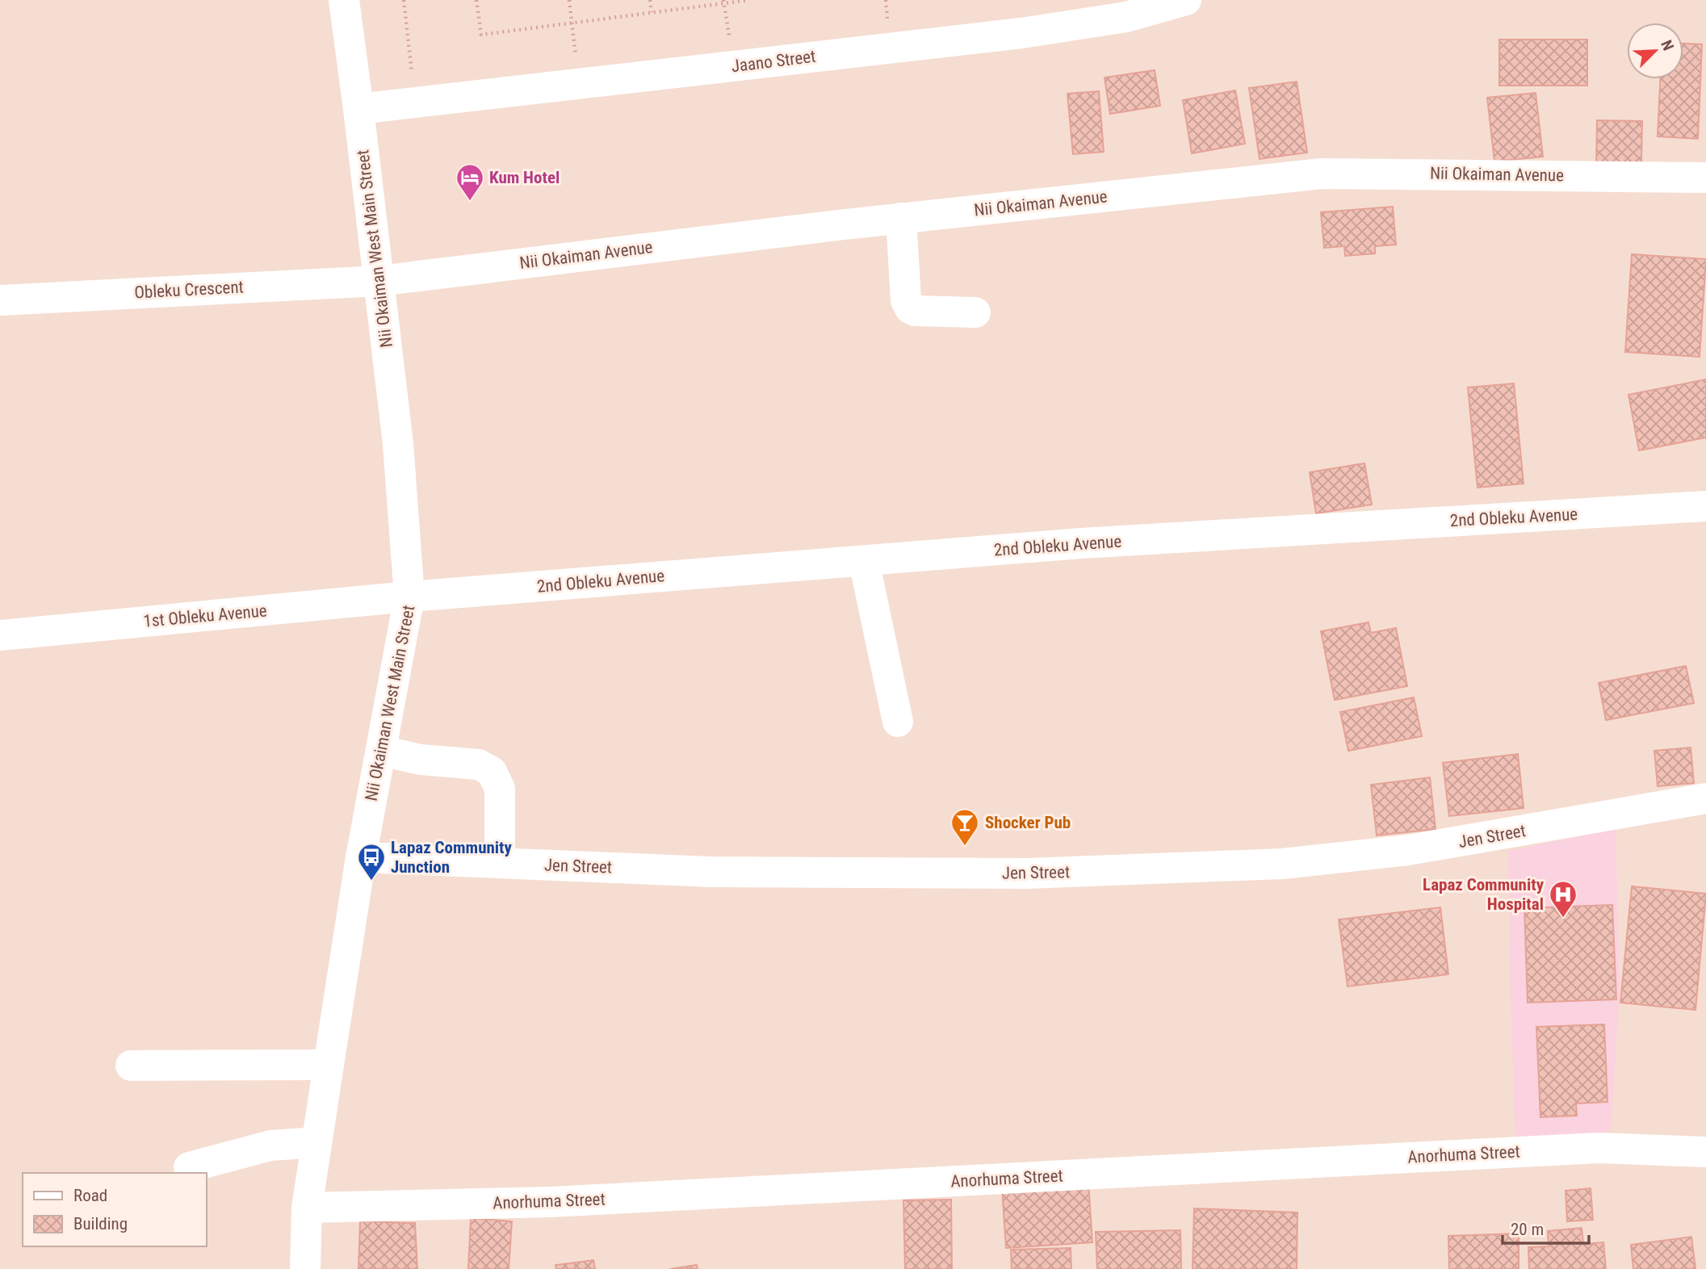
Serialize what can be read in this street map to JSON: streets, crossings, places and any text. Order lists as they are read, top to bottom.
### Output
{
  "streets": {
    "street": [
      "Jaano Street",
      "Nii Okaiman Avenue",
      "Nii Okaiman West Main Street",
      "Obleku Crescent",
      "2nd Obleku Avenue",
      "1st Obleku Avenue",
      "Jen Street",
      "Anorhuma Street"
    ]
  },
  "crossings": [
    ["Jaano Street", "Nii Okaiman West Main Street"],
    ["Nii Okaiman Avenue", "Nii Okaiman West Main Street"],
    ["Nii Okaiman Avenue", "Obleku Crescent"],
    ["Nii Okaiman West Main Street", "Obleku Crescent"],
    ["Nii Okaiman West Main Street", "2nd Obleku Avenue"],
    ["Nii Okaiman West Main Street", "1st Obleku Avenue"],
    ["Nii Okaiman West Main Street", "Jen Street"],
    ["Nii Okaiman West Main Street", "Anorhuma Street"],
    ["2nd Obleku Avenue", "1st Obleku Avenue"]
  ],
  "places": {
    "hotel": ["Kum Hotel"],
    "bar": ["Shocker Pub"],
    "bus stop": ["Lapaz Community Junction"],
    "hospital": ["Lapaz Community Hospital"]
  },
  "legend": ["Road", "Building"],
  "scale_bar": "20 m",
  "north": "top right"
}
